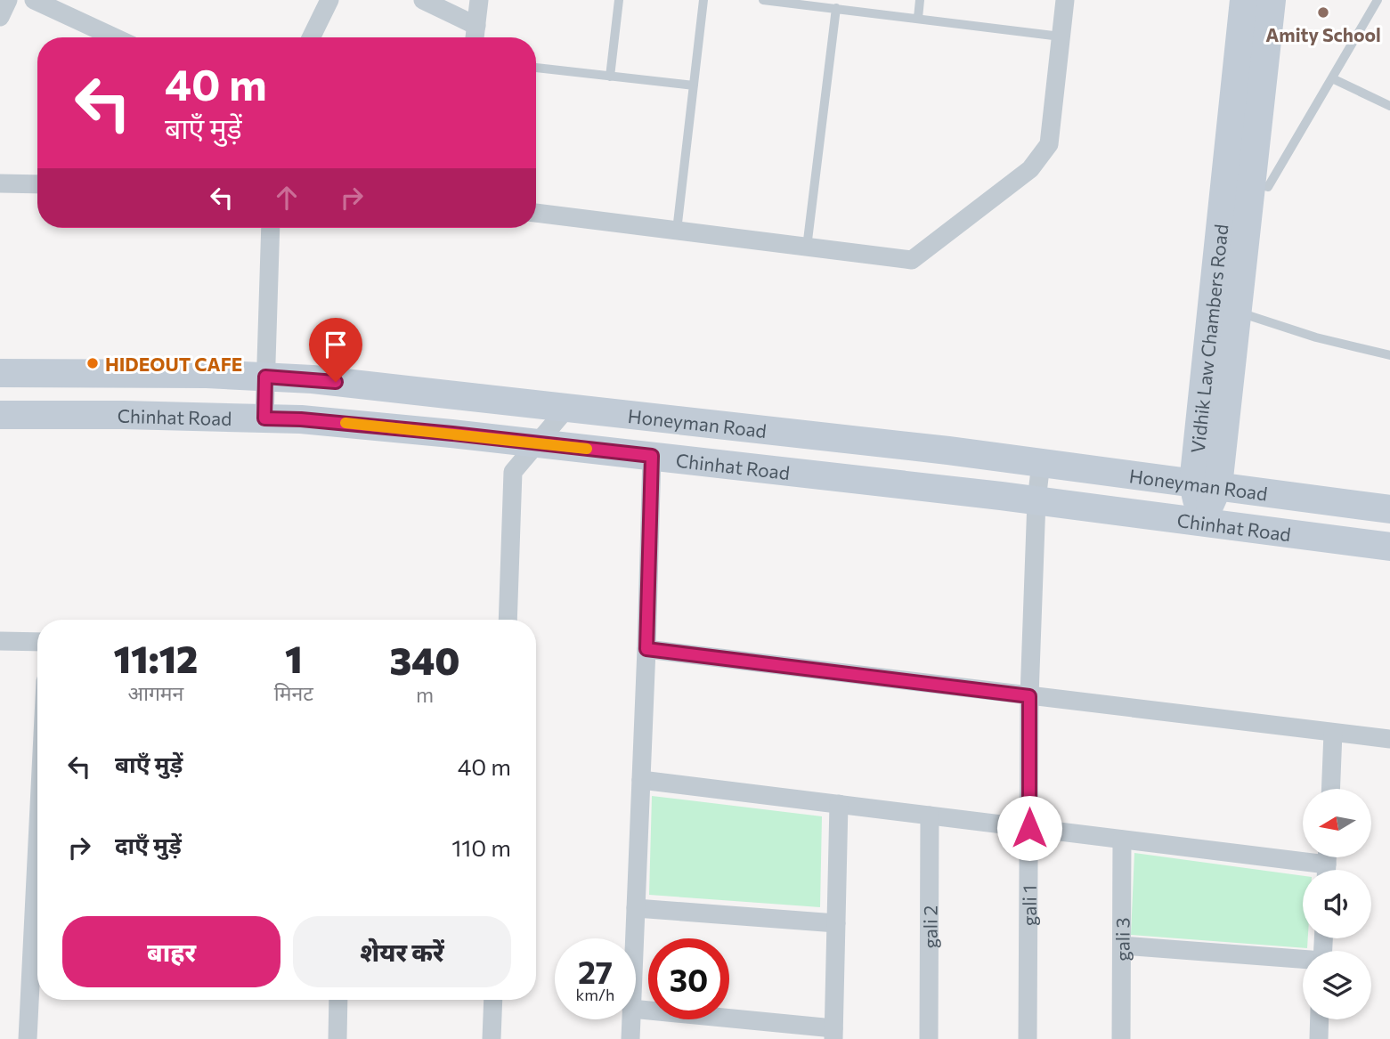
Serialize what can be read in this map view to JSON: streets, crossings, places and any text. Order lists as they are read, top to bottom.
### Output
{
  "streets": {
    "street": [
      "Vidhik Law Chambers Road",
      "Chinhat Road",
      "Honeyman Road",
      "gali 1",
      "gali 2",
      "gali 3"
    ]
  },
  "crossings": [
    ["Vidhik Law Chambers Road", "Chinhat Road"],
    ["Vidhik Law Chambers Road", "Honeyman Road"],
    ["Chinhat Road", "gali 1"],
    ["Honeyman Road", "gali 1"]
  ],
  "places": ["Amity School", "HIDEOUT CAFE"],
  "north": "left",
  "page": {
    "turn": ["40 m", "बाएँ मुड़ें"],
    "eta": [
      "11:12",
      "आगमन",
      "1",
      "मिनट",
      "340",
      "m"
    ],
    "list": [
      {
        "name": "बाएँ मुड़ें",
        "value": "40 m"
      },
      {
        "name": "दाएँ मुड़ें",
        "value": "110 m"
      }
    ],
    "buttons": ["बाहर", "शेयर करें"],
    "speed": "27 km/h",
    "limit": "30"
  }
}
